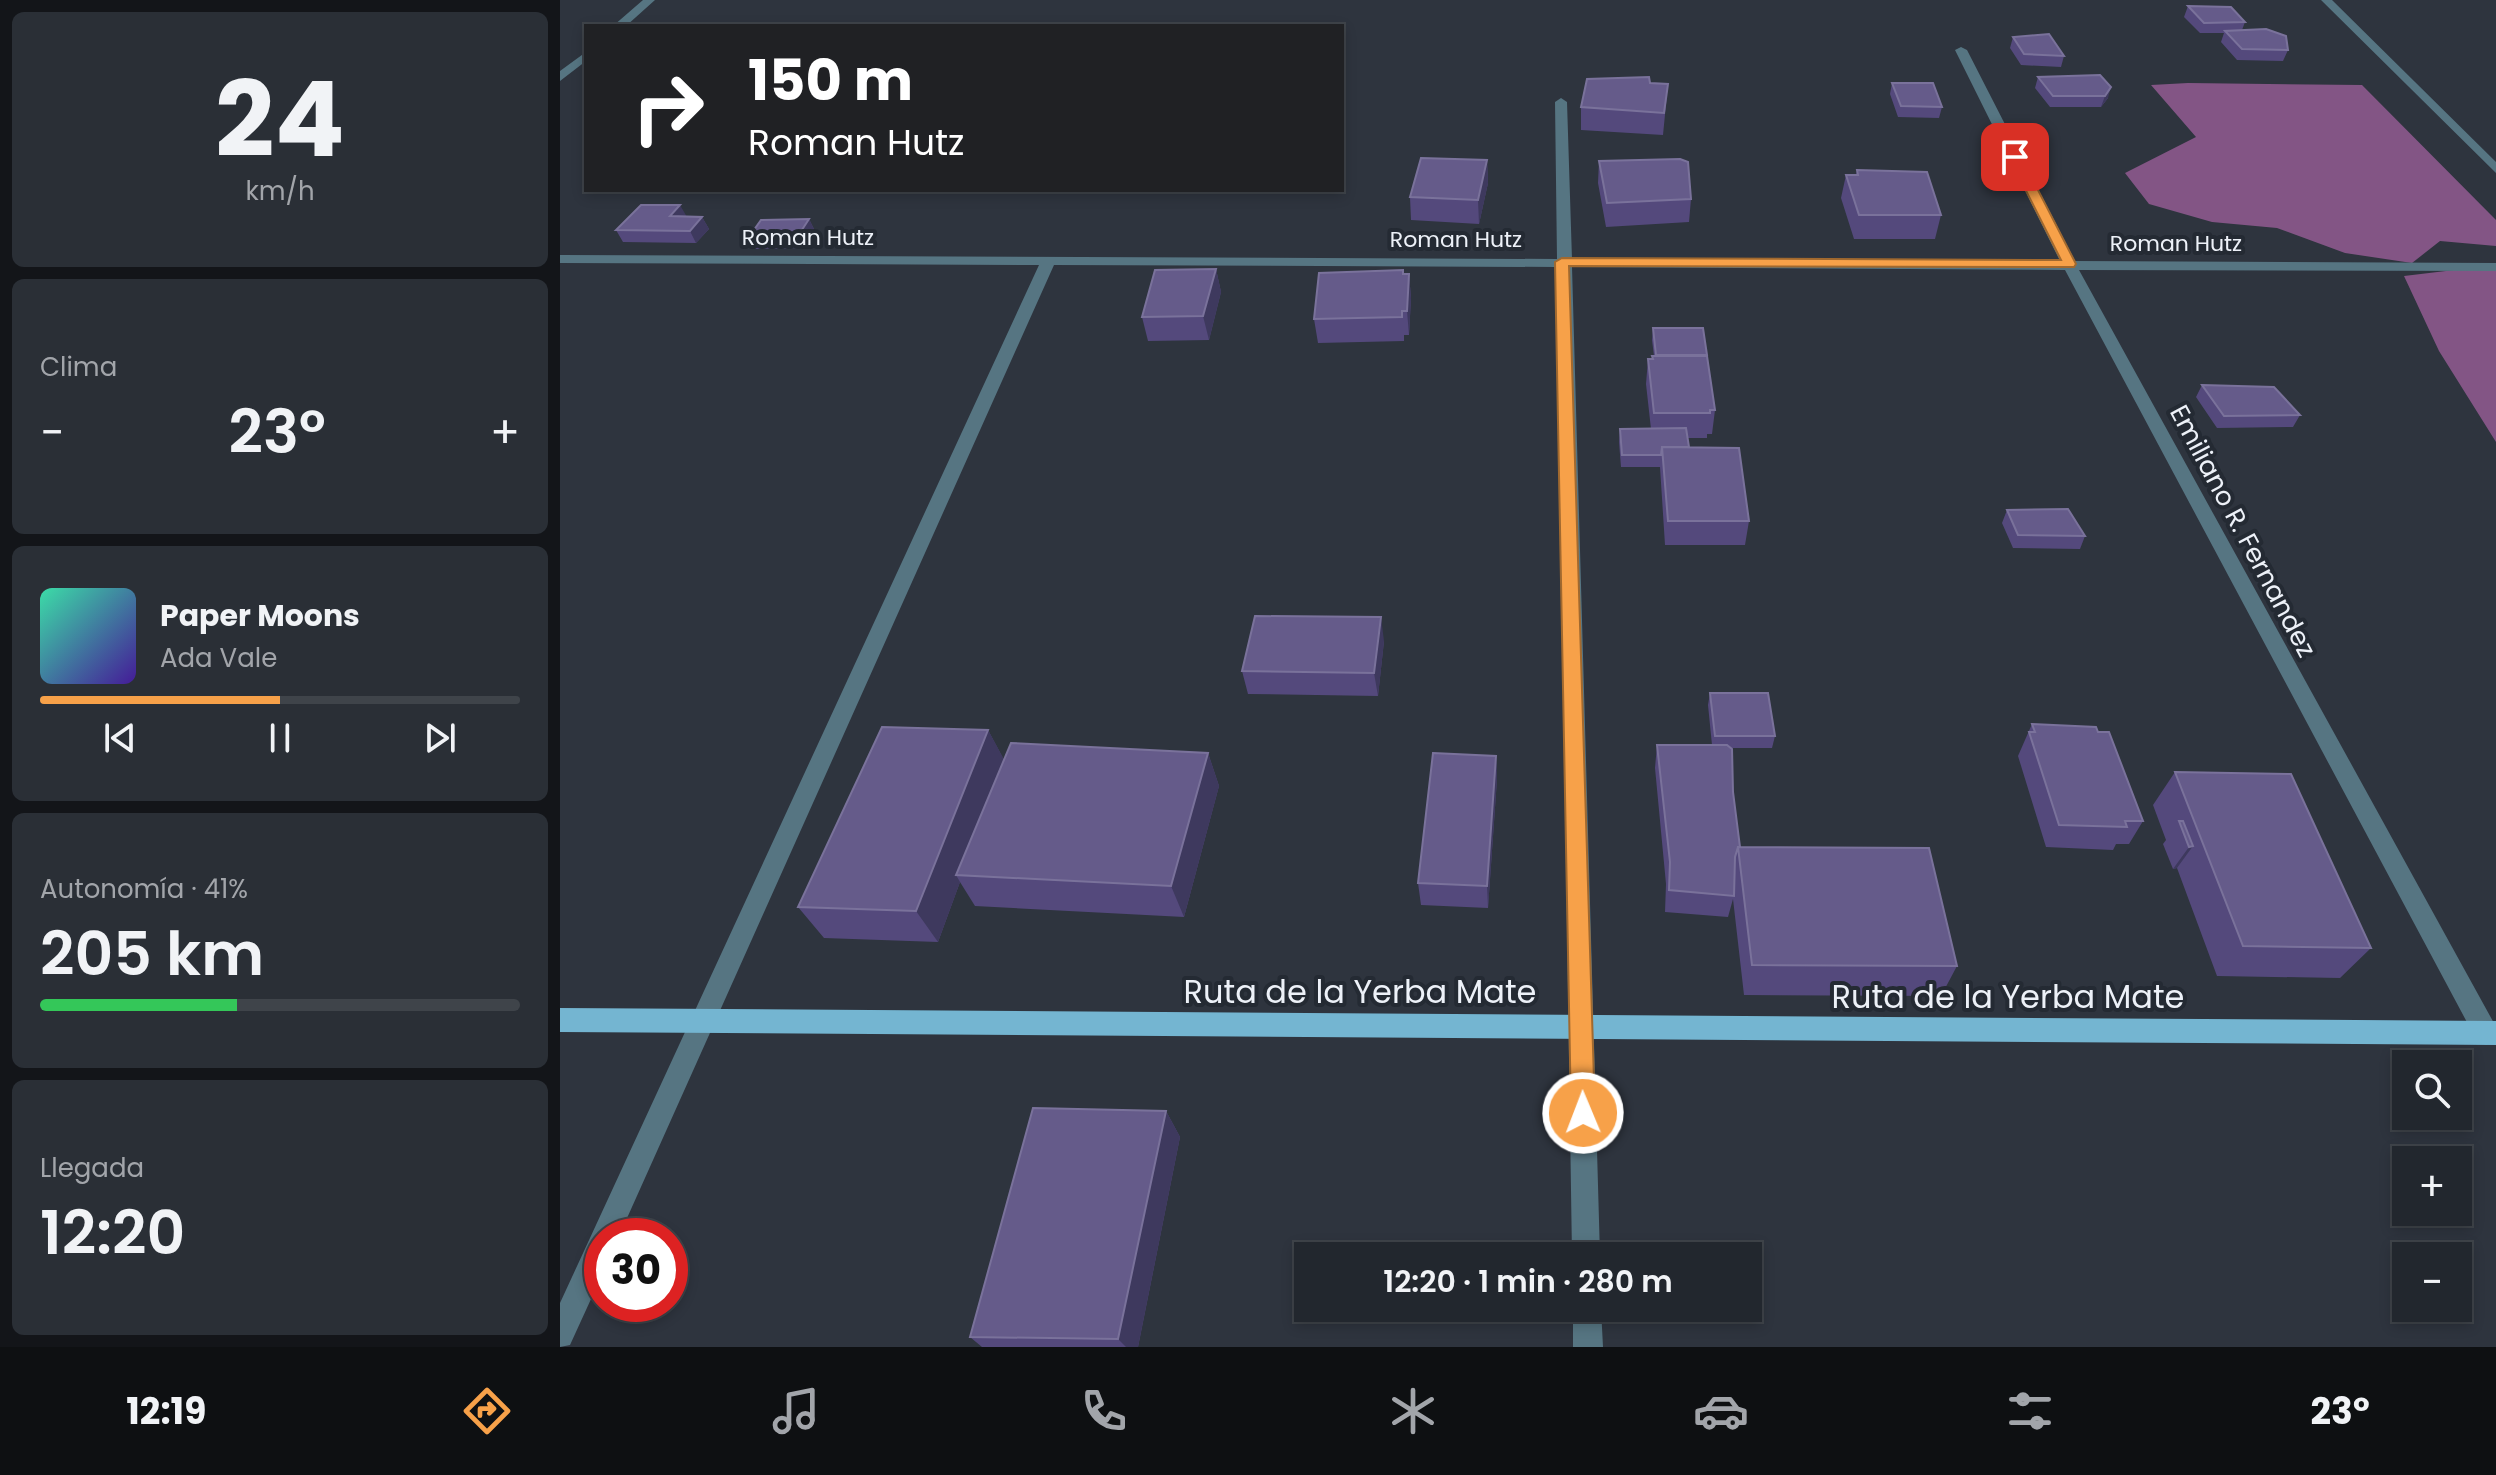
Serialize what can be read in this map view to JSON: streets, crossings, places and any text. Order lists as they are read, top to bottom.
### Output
{
  "streets": {
    "main road": ["Ruta de la Yerba Mate"],
    "street": ["Roman Hutz", "Emiliano R. Fernandez"]
  },
  "crossings": [
    ["Roman Hutz", "Emiliano R. Fernandez"],
    ["Emiliano R. Fernandez", "Ruta de la Yerba Mate"]
  ],
  "page": {
    "tile": [
      ["24", "km/h"],
      "Clima",
      ["Autonomía · 41%", "205 km"],
      ["Llegada", "12:20"]
    ],
    "turn": ["150 m", "Roman Hutz"],
    "heat": ["−", "23°", "+"],
    "song": ["Paper Moons", "Ada Vale"],
    "map_buttons": ["+", "−"],
    "limit": "30",
    "trip": "12:20 · 1 min · 280 m",
    "tabs": ["12:19", "23°"]
  }
}
